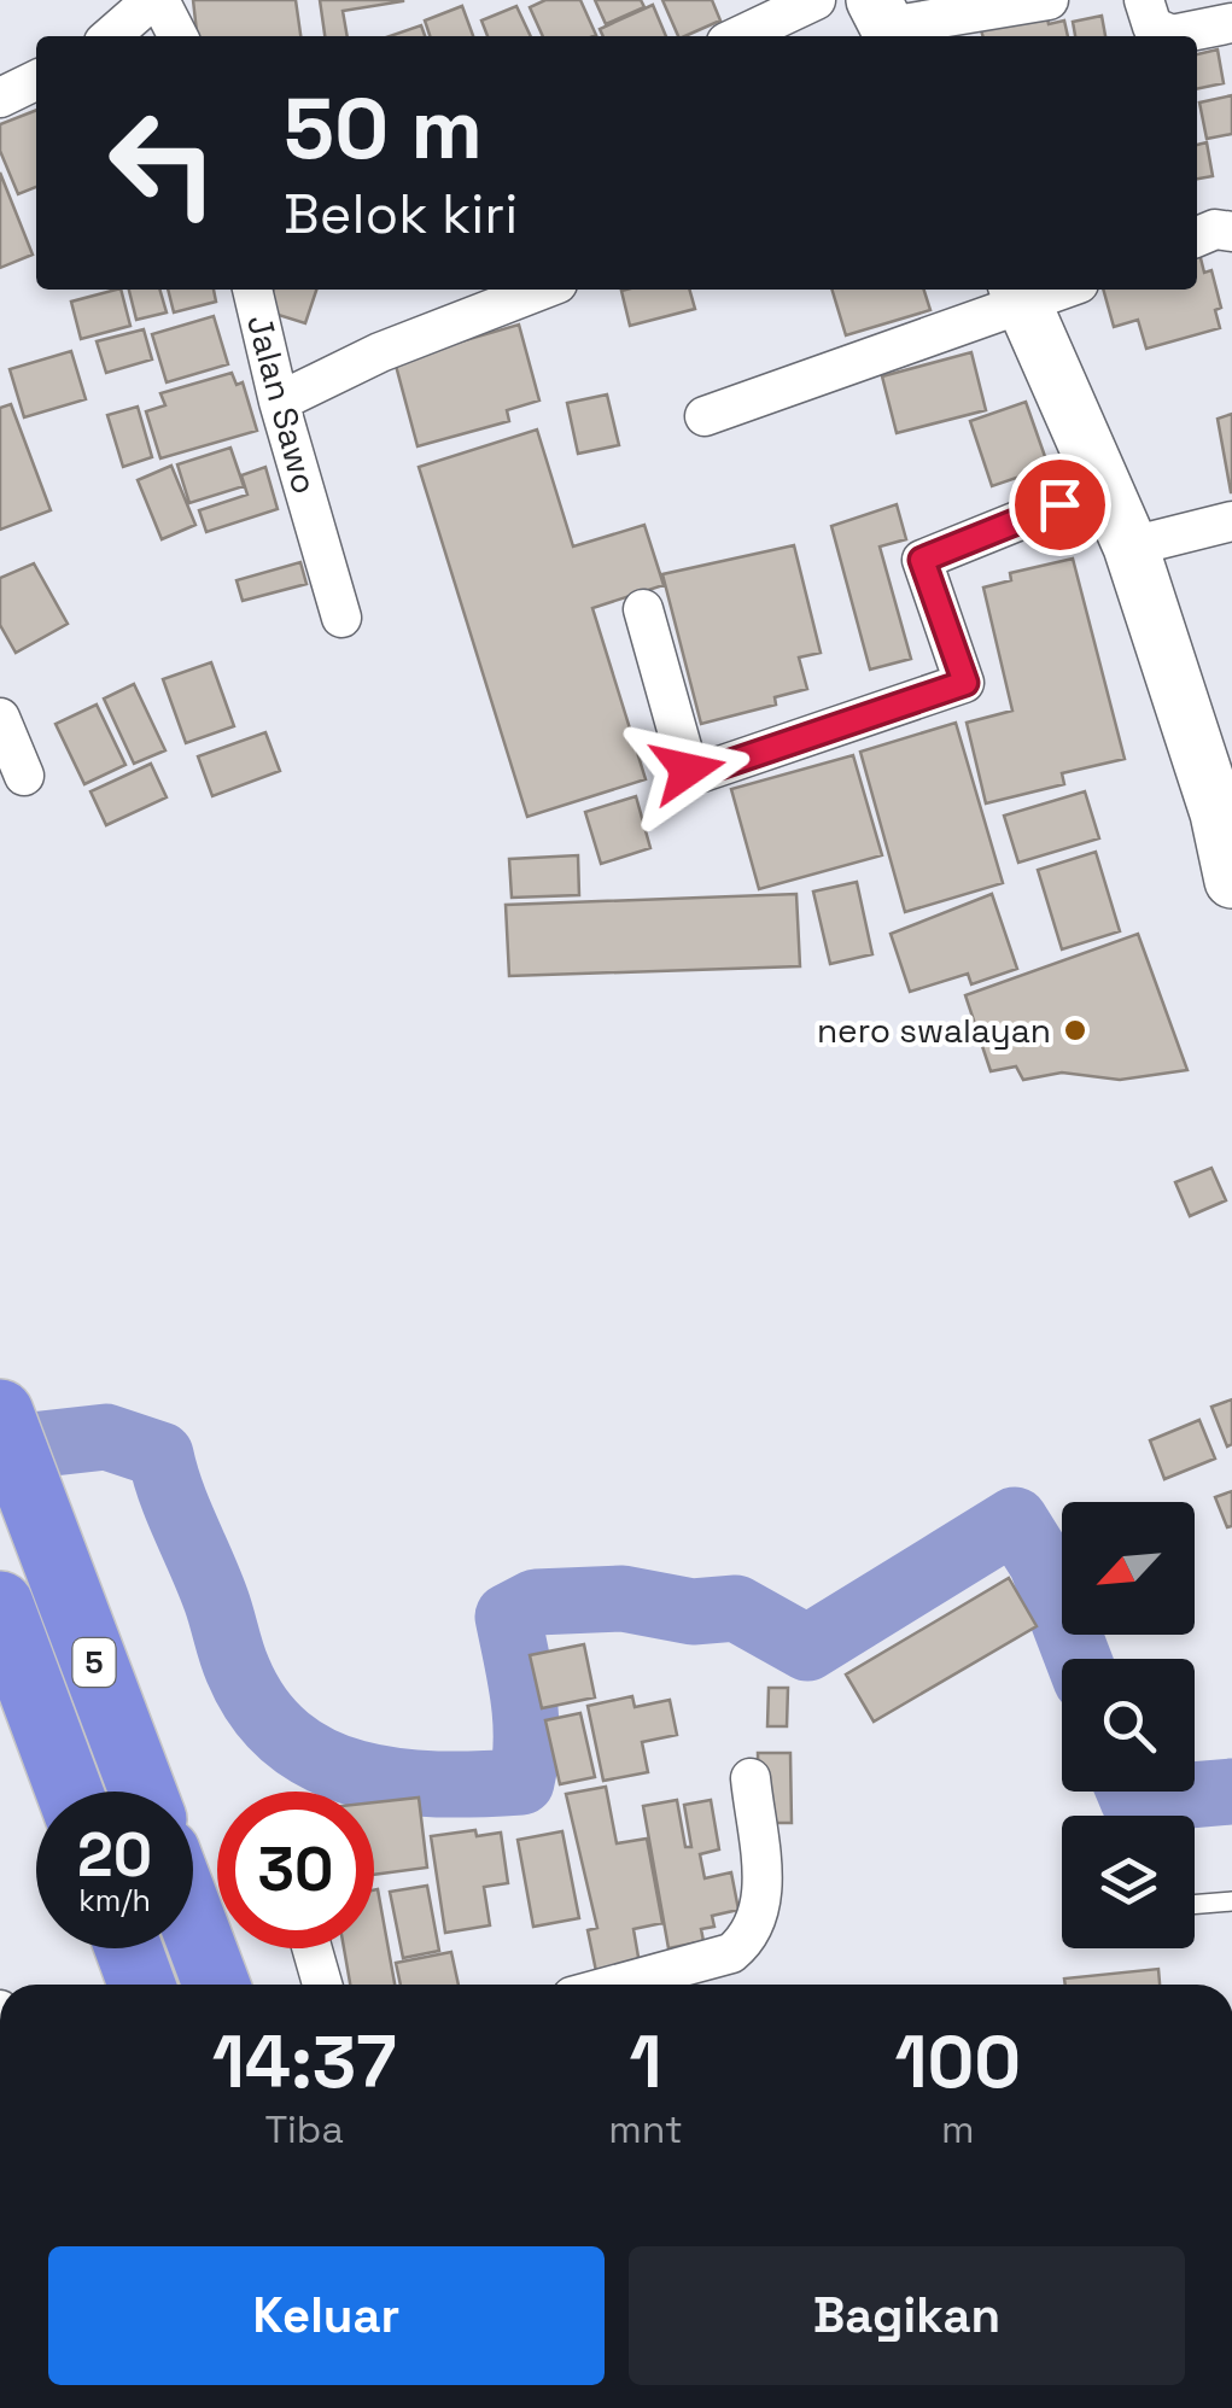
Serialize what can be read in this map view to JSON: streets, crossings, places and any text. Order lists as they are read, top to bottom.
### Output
{
  "streets": {
    "highway": ["5"],
    "street": ["Jalan Sawo"]
  },
  "places": ["nero swalayan"],
  "north": "bottom left",
  "page": {
    "turn": ["50 m", "Belok kiri"],
    "speed": "20 km/h",
    "limit": "30",
    "eta": [
      "14:37",
      "Tiba",
      "1",
      "mnt",
      "100",
      "m"
    ],
    "buttons": ["Keluar", "Bagikan"]
  }
}
